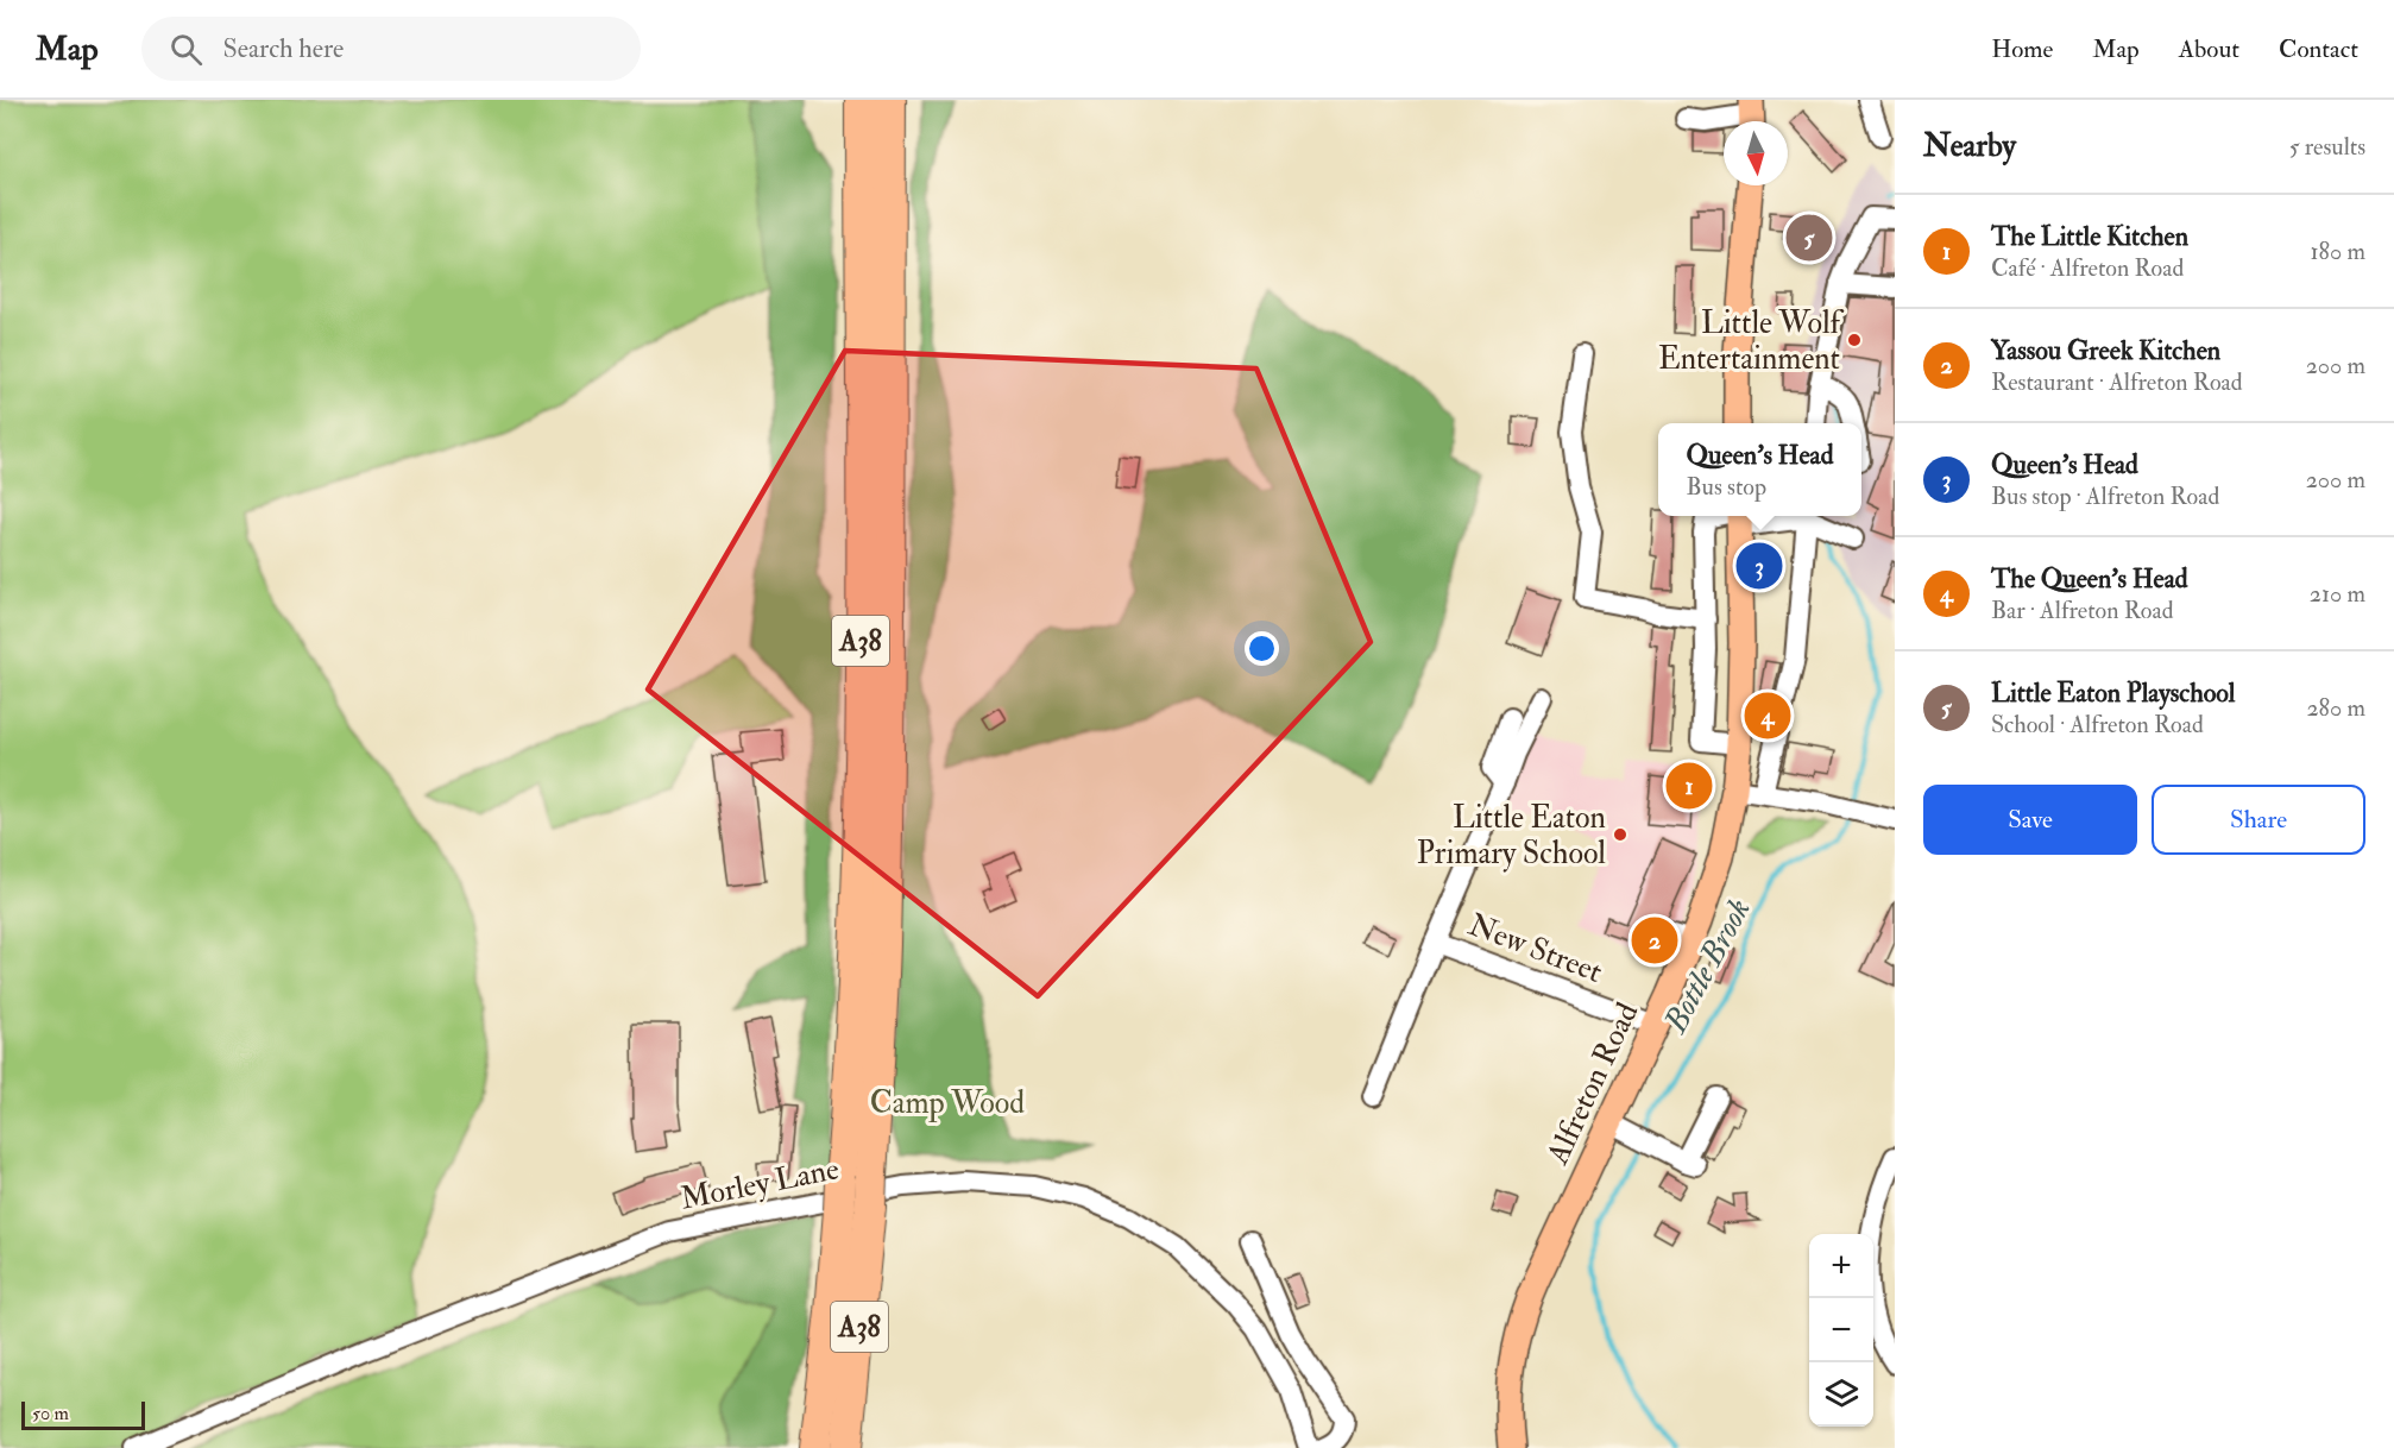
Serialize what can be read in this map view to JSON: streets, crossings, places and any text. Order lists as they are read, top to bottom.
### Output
{
  "streets": {
    "highway": ["A38"],
    "main road": ["Alfreton Road"],
    "street": ["New Street", "Morley Lane"]
  },
  "crossings": [
    ["New Street", "Alfreton Road"]
  ],
  "water": ["Bottle Brook"],
  "parks": ["Camp Wood"],
  "places": ["Little Wolf Entertainment", "Little Eaton Primary School"],
  "scale_bar": "50 m",
  "north": "bottom",
  "page": {
    "header": "Map",
    "search": "Search here",
    "nav": [
      "Home",
      "Map",
      "About",
      "Contact"
    ],
    "heading": ["Nearby", "5 results"],
    "list": [
      {
        "mark": "1",
        "name": "The Little Kitchen",
        "note": "Café · Alfreton Road",
        "value": "180 m"
      },
      {
        "mark": "2",
        "name": "Yassou Greek Kitchen",
        "note": "Restaurant · Alfreton Road",
        "value": "200 m"
      },
      {
        "mark": "3",
        "name": "Queen's Head",
        "note": "Bus stop · Alfreton Road",
        "value": "200 m"
      },
      {
        "mark": "4",
        "name": "The Queen's Head",
        "note": "Bar · Alfreton Road",
        "value": "210 m"
      },
      {
        "mark": "5",
        "name": "Little Eaton Playschool",
        "note": "School · Alfreton Road",
        "value": "280 m"
      }
    ],
    "pins": [
      "5",
      "3",
      "4",
      "1",
      "2"
    ],
    "popup": ["Queen's Head", "Bus stop"],
    "buttons": ["Save", "Share"],
    "map_buttons": ["+", "−"],
    "scale": "50 m"
  }
}
